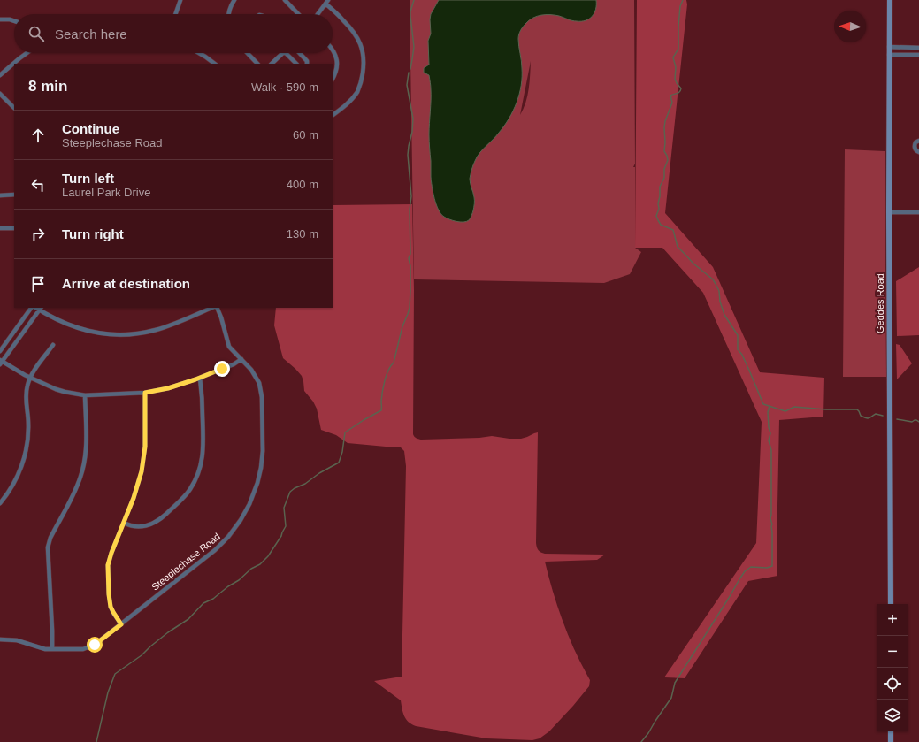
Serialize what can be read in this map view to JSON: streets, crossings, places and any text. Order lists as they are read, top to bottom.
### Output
{
  "streets": {
    "main road": ["Geddes Road"],
    "street": ["Steeplechase Road"]
  },
  "north": "left",
  "page": {
    "search": "Search here",
    "heading": ["8 min", "Walk · 590 m"],
    "list": [
      ["Continue", "Steeplechase Road", "60 m"],
      ["Turn left", "Laurel Park Drive", "400 m"],
      ["Turn right", "130 m"],
      "Arrive at destination"
    ],
    "map_buttons": ["+", "−"]
  }
}
